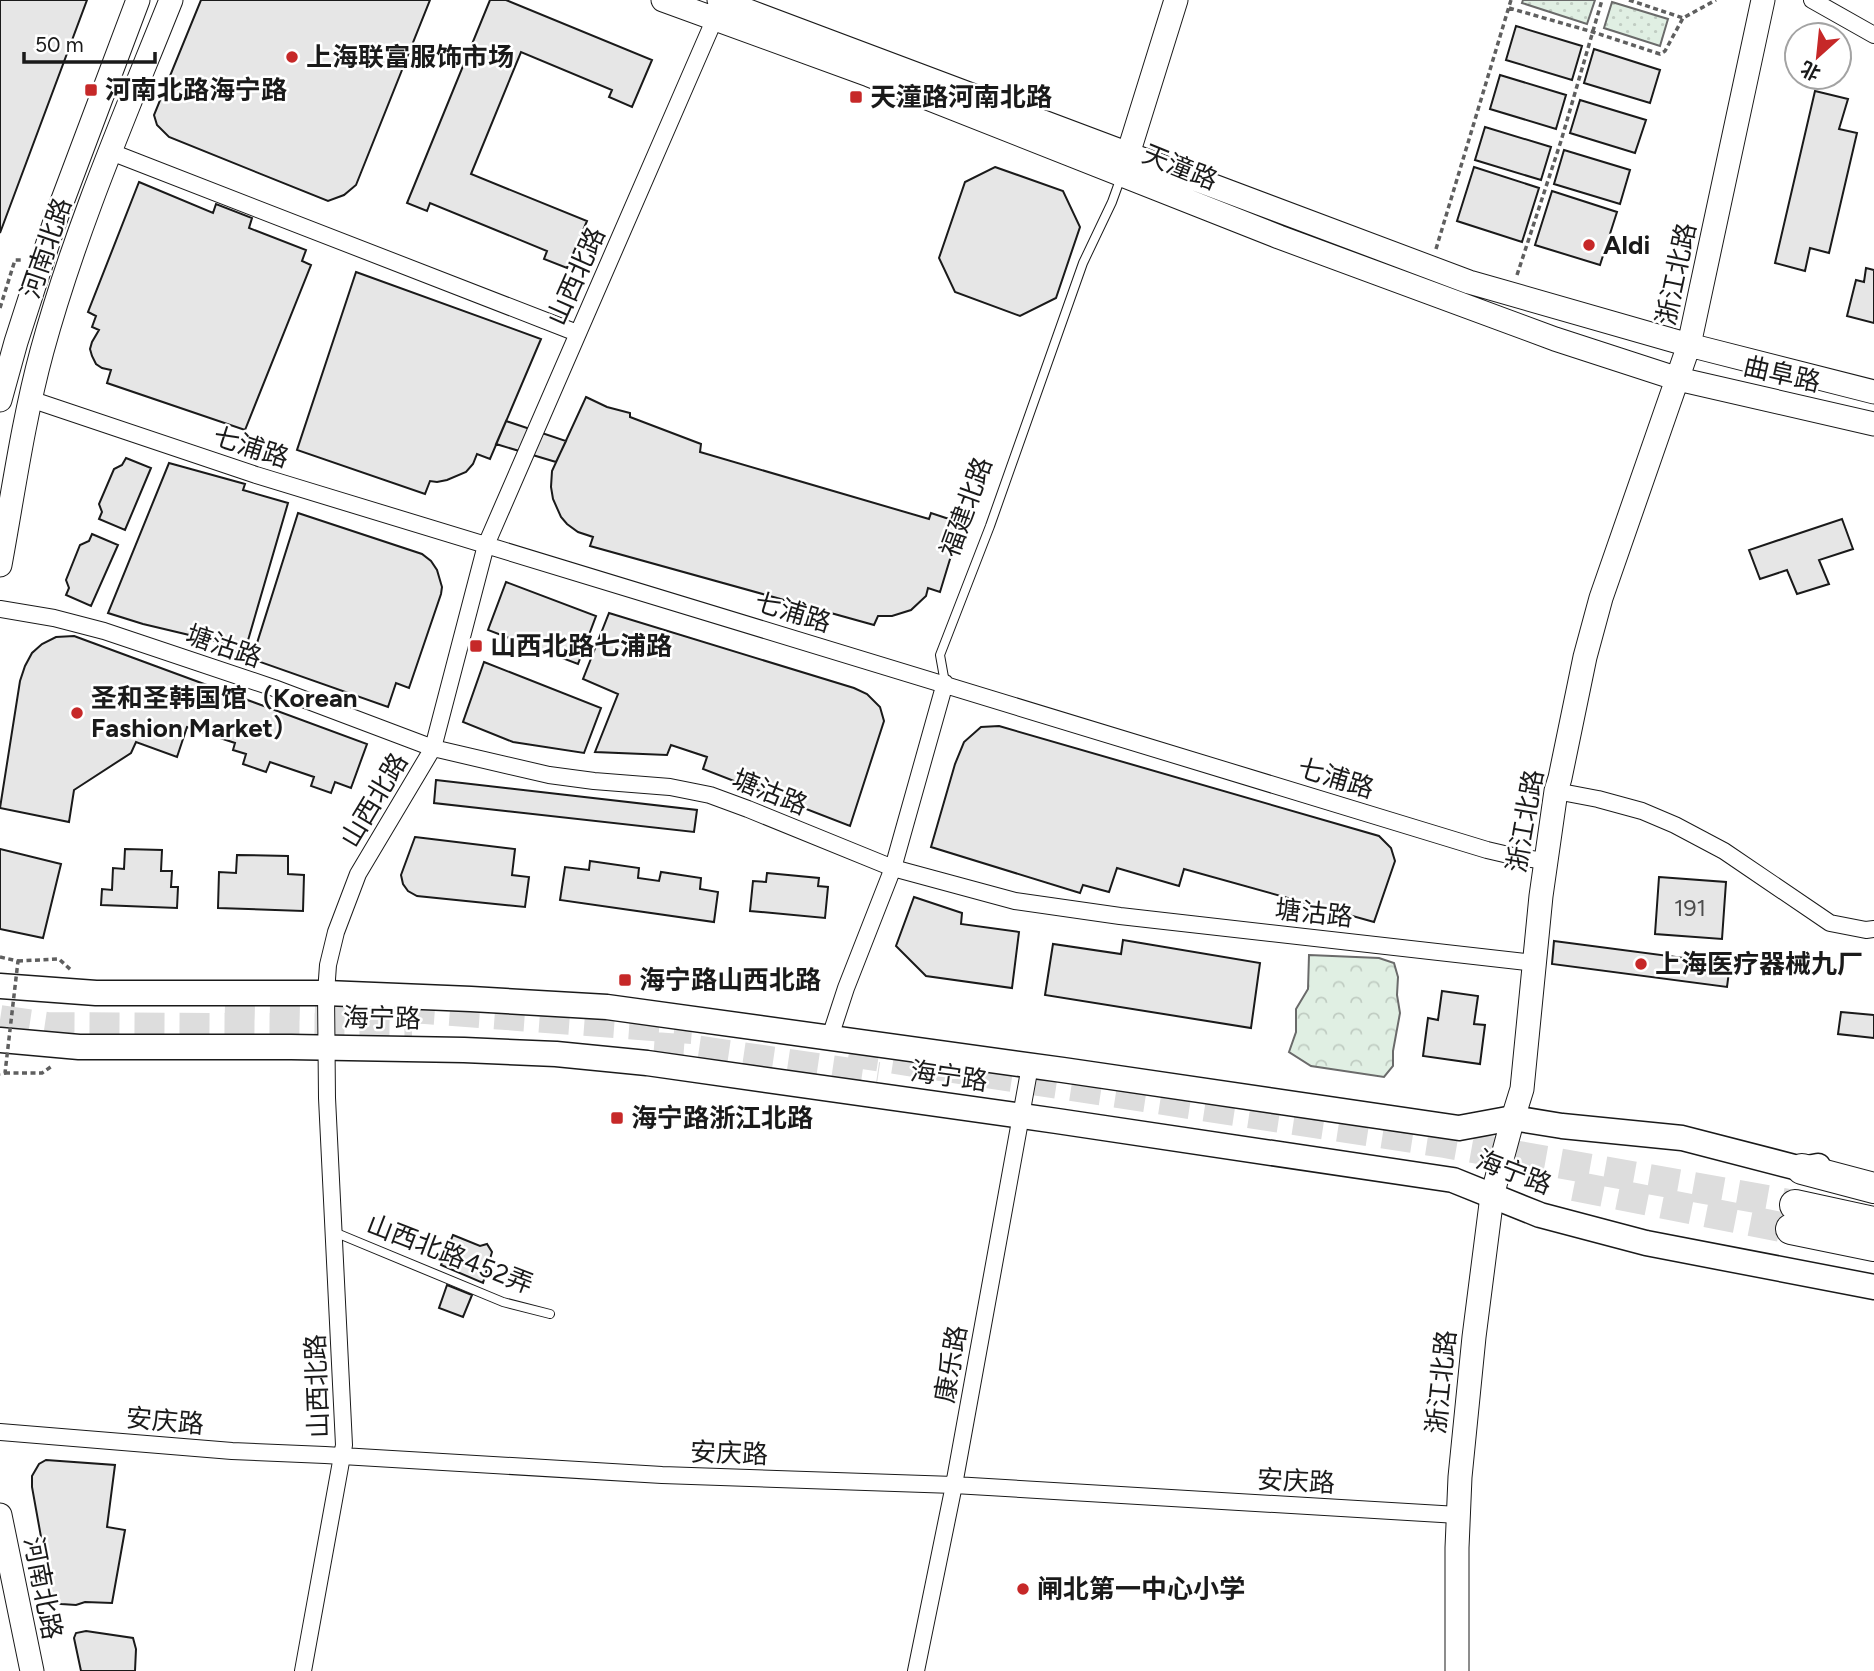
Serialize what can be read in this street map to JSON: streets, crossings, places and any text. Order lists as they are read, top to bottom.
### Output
{
  "streets": {
    "main road": [
      "天潼路",
      "河南北路",
      "浙江北路",
      "曲阜路",
      "福建北路",
      "海宁路"
    ],
    "street": [
      "山西北路",
      "七浦路",
      "塘沽路",
      "康乐路",
      "安庆路"
    ],
    "lane": ["山西北路452弄"]
  },
  "crossings": [
    ["天潼路", "浙江北路"],
    ["天潼路", "山西北路"],
    ["天潼路", "曲阜路"],
    ["天潼路", "福建北路"],
    ["河南北路", "七浦路"],
    ["浙江北路", "曲阜路"],
    ["浙江北路", "七浦路"],
    ["浙江北路", "塘沽路"],
    ["浙江北路", "海宁路"],
    ["浙江北路", "安庆路"],
    ["山西北路", "七浦路"],
    ["山西北路", "塘沽路"],
    ["山西北路", "海宁路"],
    ["山西北路", "山西北路452弄"],
    ["山西北路", "安庆路"],
    ["七浦路", "福建北路"],
    ["福建北路", "塘沽路"],
    ["福建北路", "海宁路"],
    ["海宁路", "康乐路"],
    ["康乐路", "安庆路"]
  ],
  "places": {
    "other": [
      "上海联富服饰市场",
      "Aldi",
      "圣和圣韩国馆（Korean Fashion Market）",
      "上海医疗器械九厂",
      "闸北第一中心小学"
    ],
    "transit": [
      "河南北路海宁路",
      "天潼路河南北路",
      "山西北路七浦路",
      "海宁路山西北路",
      "海宁路浙江北路"
    ]
  },
  "house_numbers": ["191"],
  "scale_bar": "50 m",
  "north": "bottom left"
}
